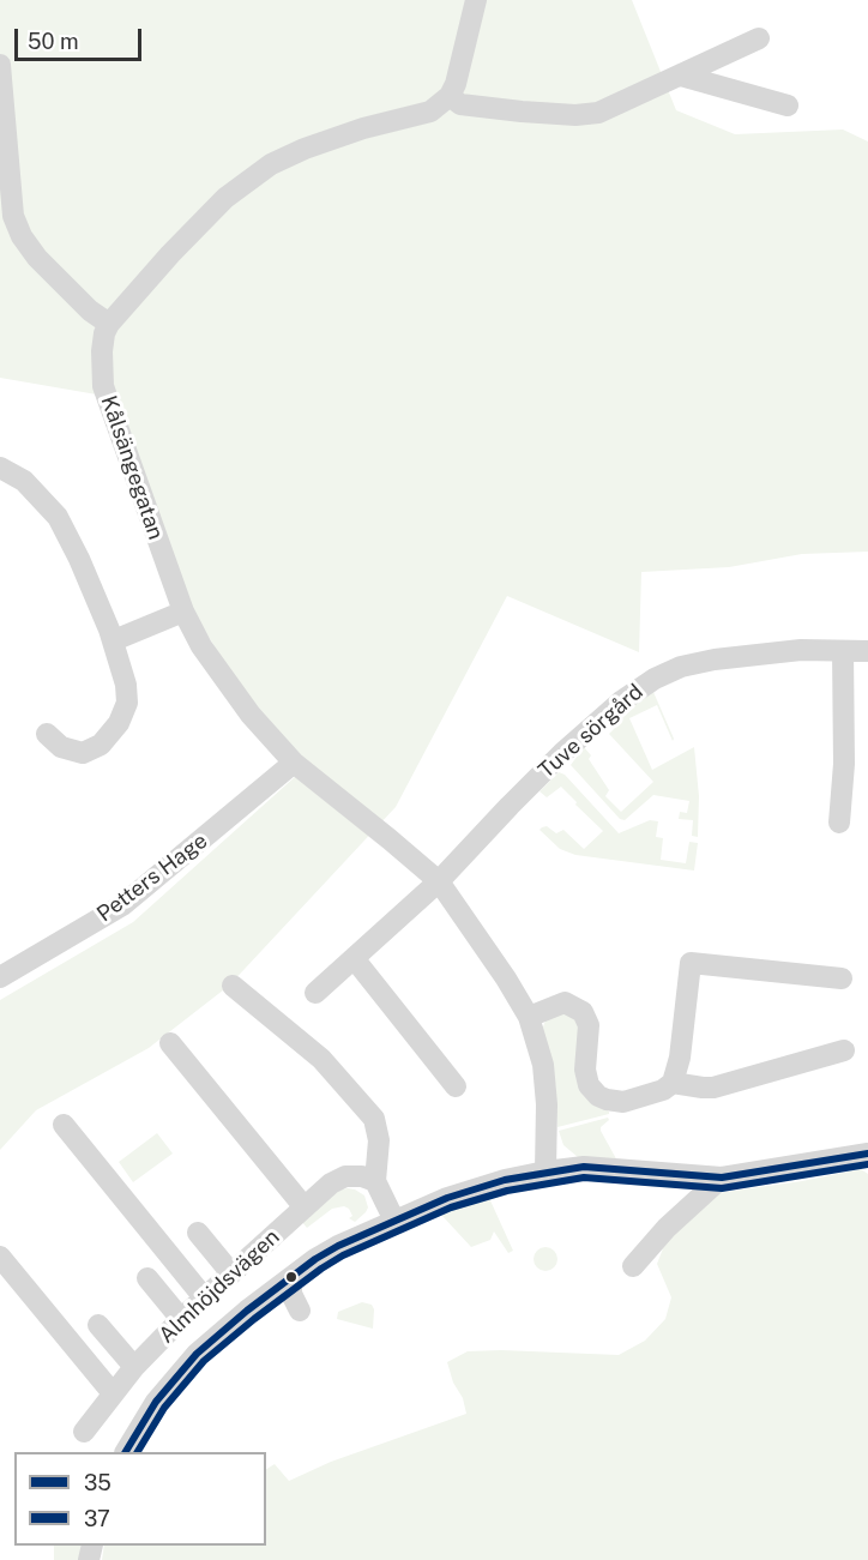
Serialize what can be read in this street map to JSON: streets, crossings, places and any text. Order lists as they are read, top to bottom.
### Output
{
  "streets": {
    "street": [
      "Kålsängegatan",
      "Tuve sörgård",
      "Petters Hage",
      "Almhöjdsvägen"
    ]
  },
  "crossings": [
    ["Kålsängegatan", "Tuve sörgård"],
    ["Kålsängegatan", "Petters Hage"]
  ],
  "lines": ["transit line 35", "transit line 37"],
  "legend": ["35", "37"],
  "scale_bar": "50 m"
}
